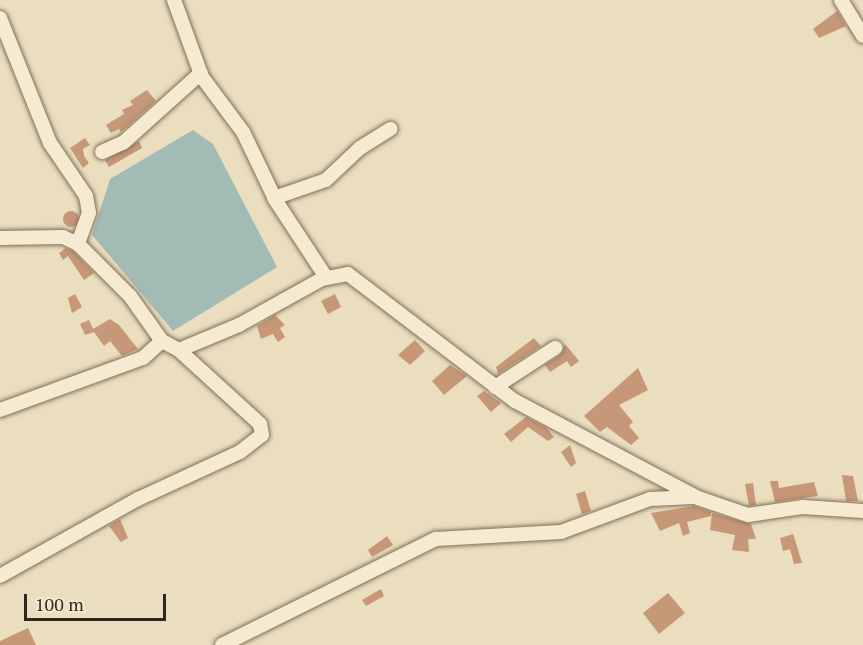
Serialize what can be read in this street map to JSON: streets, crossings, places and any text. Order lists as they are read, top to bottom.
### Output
{
  "scale_bar": "100 m"
}
